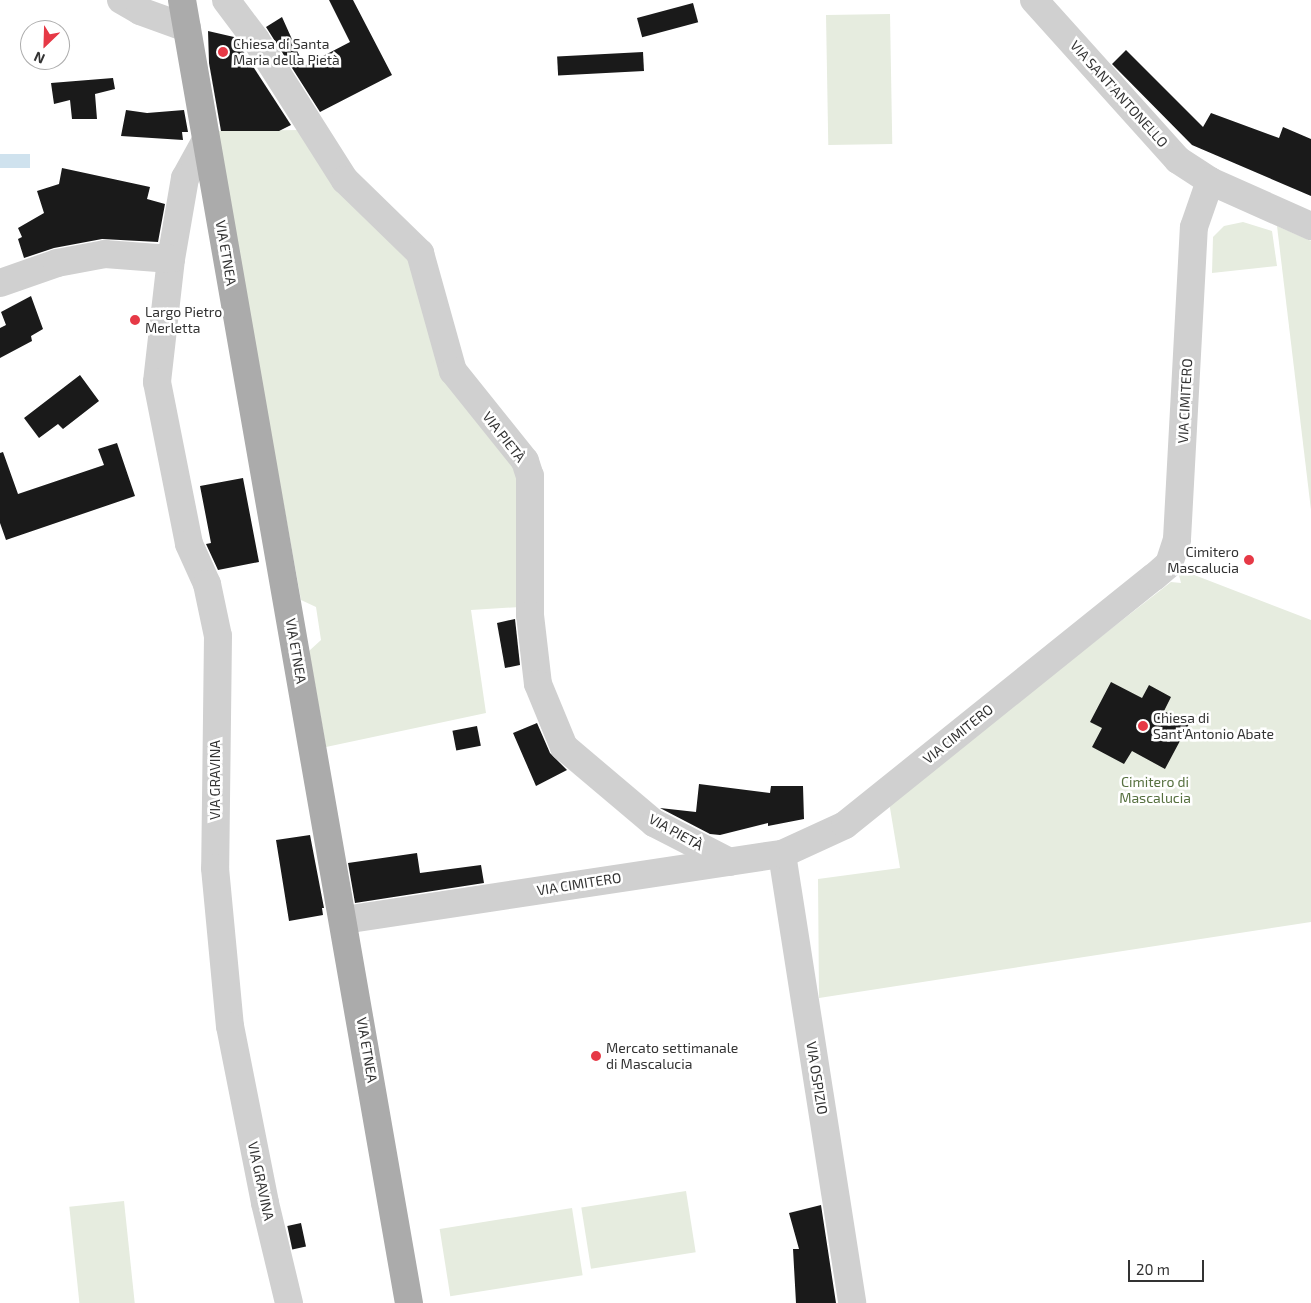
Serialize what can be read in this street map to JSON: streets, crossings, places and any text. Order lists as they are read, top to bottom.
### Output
{
  "streets": {
    "main road": ["VIA ETNEA"],
    "street": [
      "VIA SANT'ANTONELLO",
      "VIA CIMITERO",
      "VIA PIETÀ",
      "VIA GRAVINA",
      "VIA OSPIZIO"
    ]
  },
  "crossings": [
    ["VIA SANT'ANTONELLO", "VIA CIMITERO"],
    ["VIA ETNEA", "VIA CIMITERO"],
    ["VIA ETNEA", "VIA GRAVINA"],
    ["VIA CIMITERO", "VIA PIETÀ"],
    ["VIA CIMITERO", "VIA OSPIZIO"]
  ],
  "parks": ["Cimitero di Mascalucia"],
  "places": [
    "Chiesa di Santa Maria della Pietà",
    "Largo Pietro Merletta",
    "Cimitero Mascalucia",
    "Chiesa di Sant'Antonio Abate",
    "Mercato settimanale di Mascalucia"
  ],
  "scale_bar": "20 m",
  "north": "bottom left"
}
